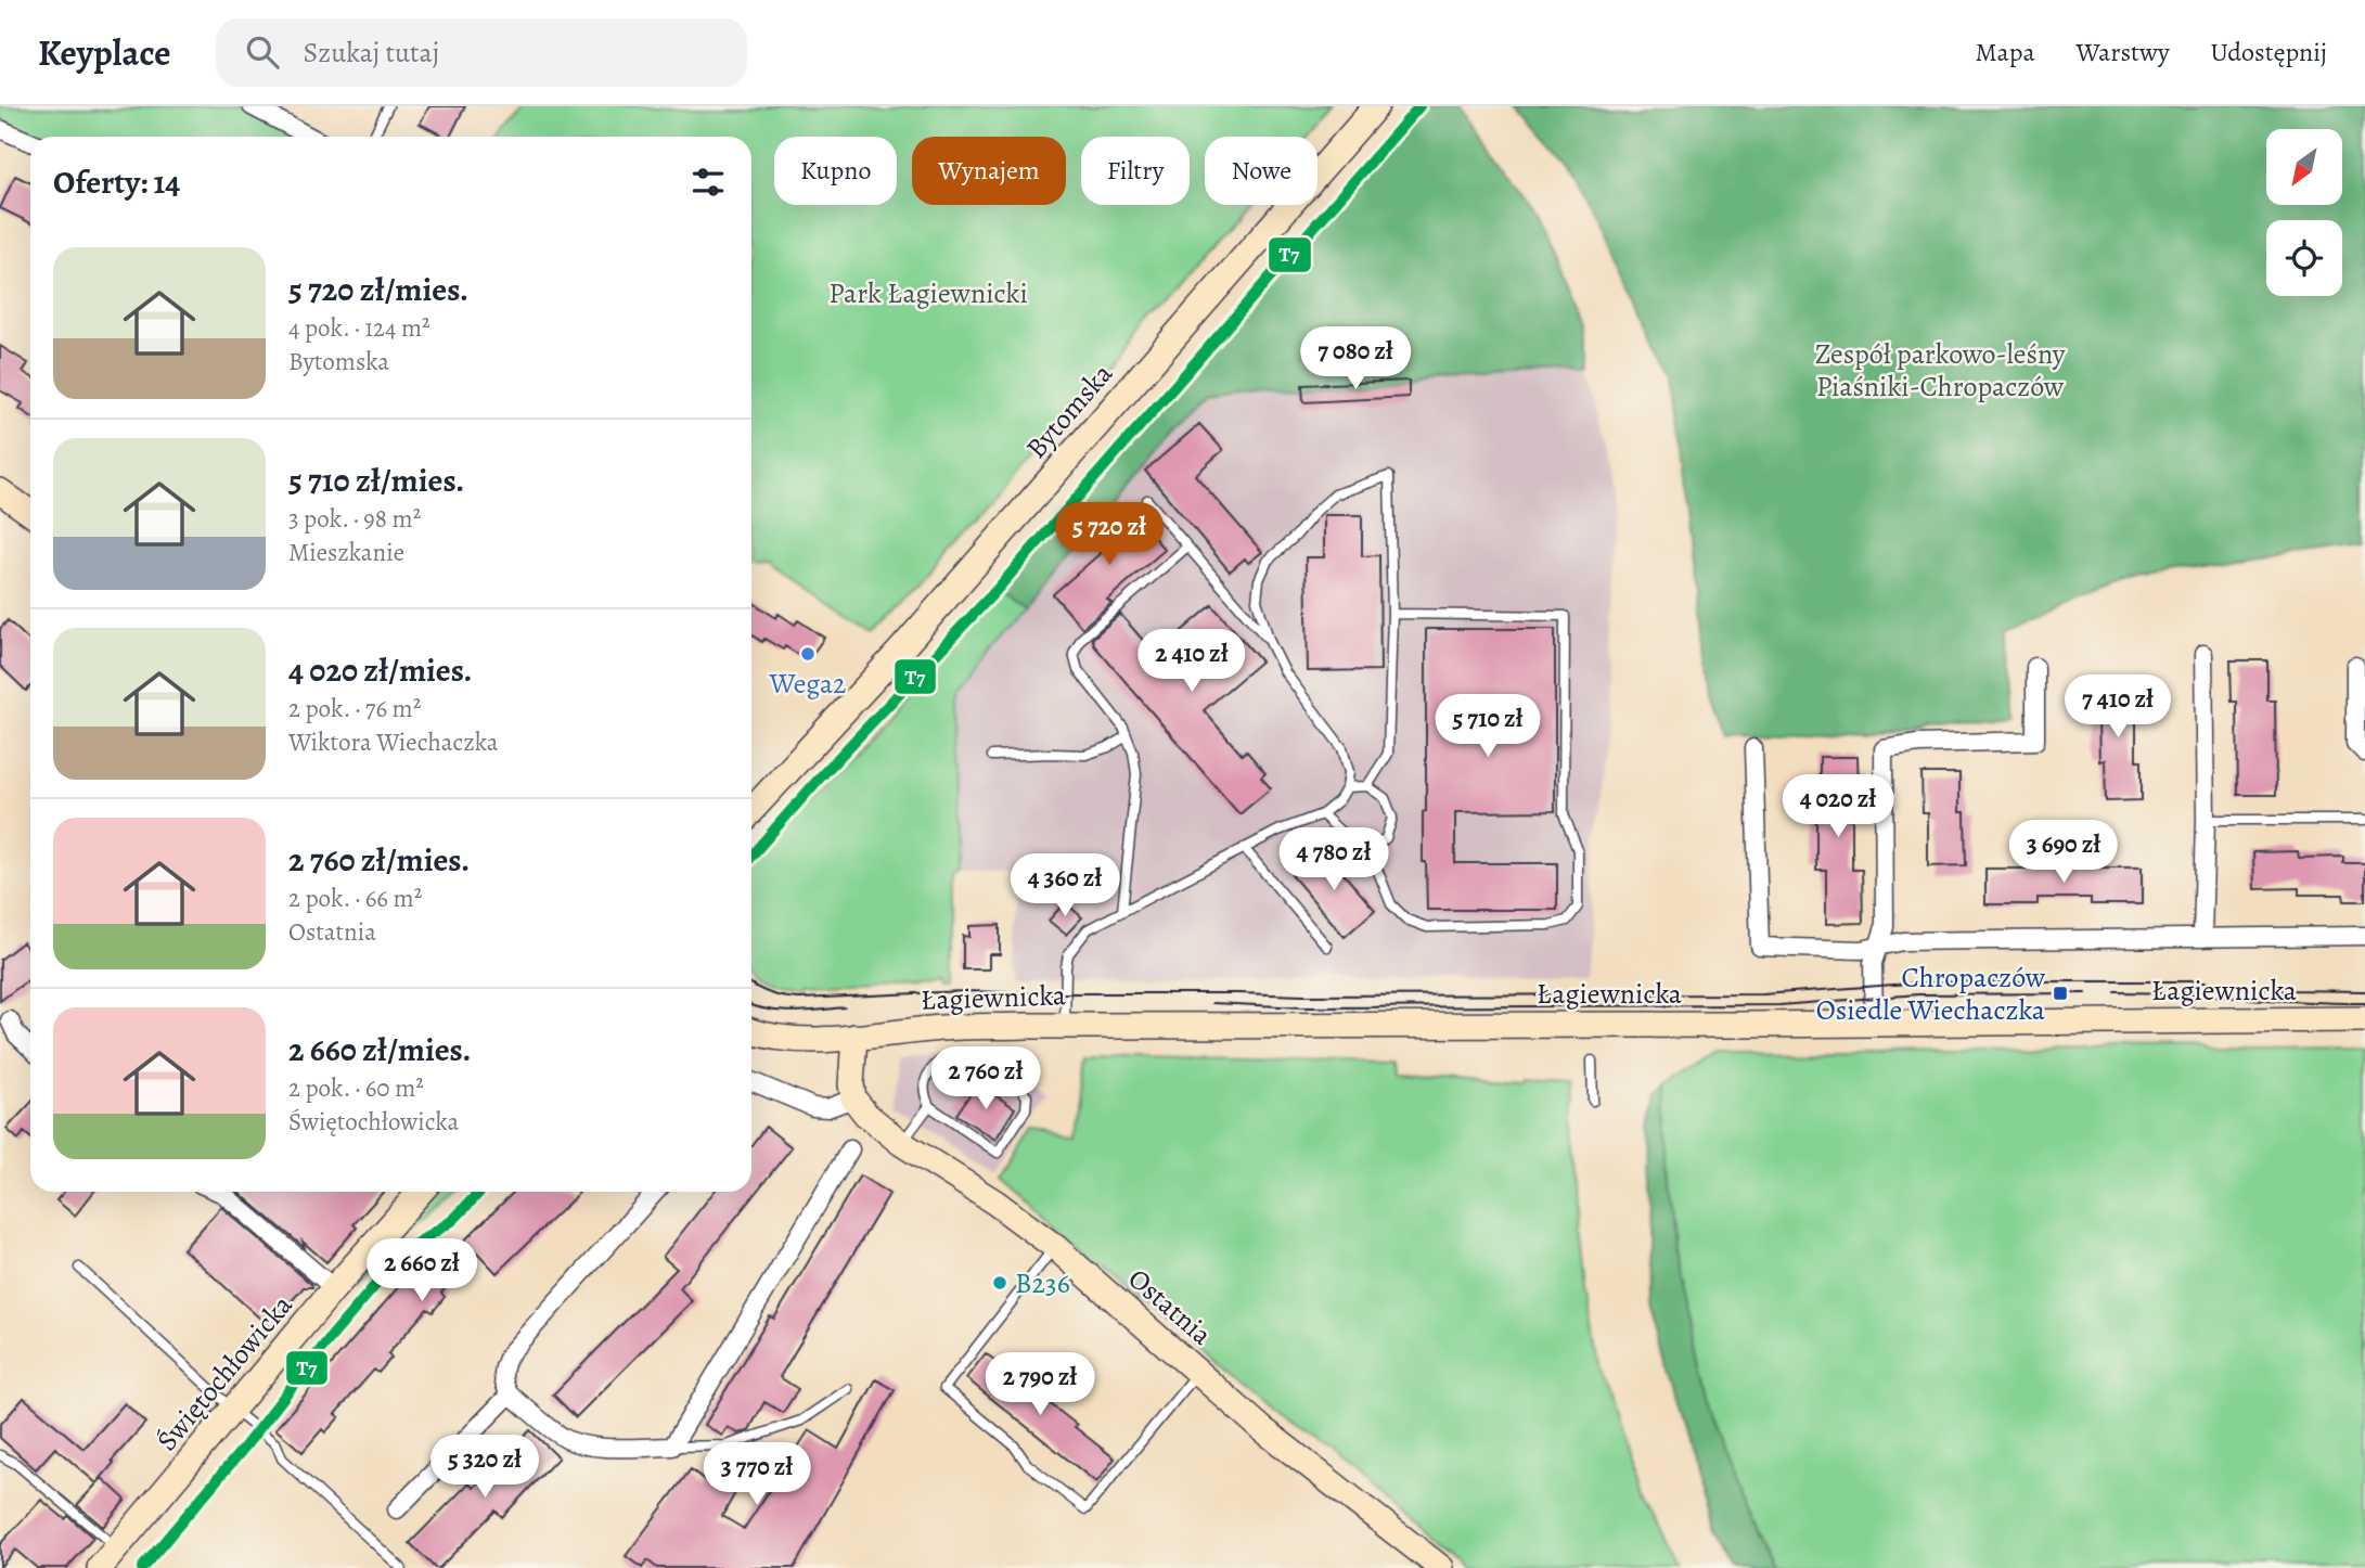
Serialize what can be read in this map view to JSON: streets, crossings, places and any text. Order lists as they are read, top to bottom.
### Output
{
  "streets": {
    "street": [
      "Bytomska",
      "Łagiewnicka",
      "Ostatnia",
      "Świętochłowicka"
    ]
  },
  "parks": ["Park Łagiewnicki", "Zespół parkowo-leśny Piaśniki-Chropaczów"],
  "places": {
    "other": ["Wega2", "B236"],
    "transit": ["Chropaczów Osiedle Wiechaczka"]
  },
  "lines": ["transit line T7"],
  "north": "bottom left",
  "page": {
    "header": "Keyplace",
    "search": "Szukaj tutaj",
    "nav": ["Mapa", "Warstwy", "Udostępnij"],
    "chip": [
      "Kupno",
      "Wynajem",
      "Filtry",
      "Nowe"
    ],
    "heading": "Oferty: 14",
    "list": [
      {
        "name": "5 720 zł/mies.",
        "note": "4 pok. · 124 m² · Bytomska"
      },
      {
        "name": "5 710 zł/mies.",
        "note": "3 pok. · 98 m² · Mieszkanie"
      },
      {
        "name": "4 020 zł/mies.",
        "note": "2 pok. · 76 m² · Wiktora Wiechaczka"
      },
      {
        "name": "2 760 zł/mies.",
        "note": "2 pok. · 66 m² · Ostatnia"
      },
      {
        "name": "2 660 zł/mies.",
        "note": "2 pok. · 60 m² · Świętochłowicka"
      }
    ],
    "price": [
      "7 080 zł",
      "5 720 zł",
      "2 410 zł",
      "7 410 zł",
      "5 710 zł",
      "4 020 zł",
      "3 690 zł",
      "4 780 zł",
      "4 360 zł",
      "2 760 zł",
      "2 660 zł",
      "2 790 zł",
      "5 320 zł",
      "3 770 zł"
    ]
  }
}
